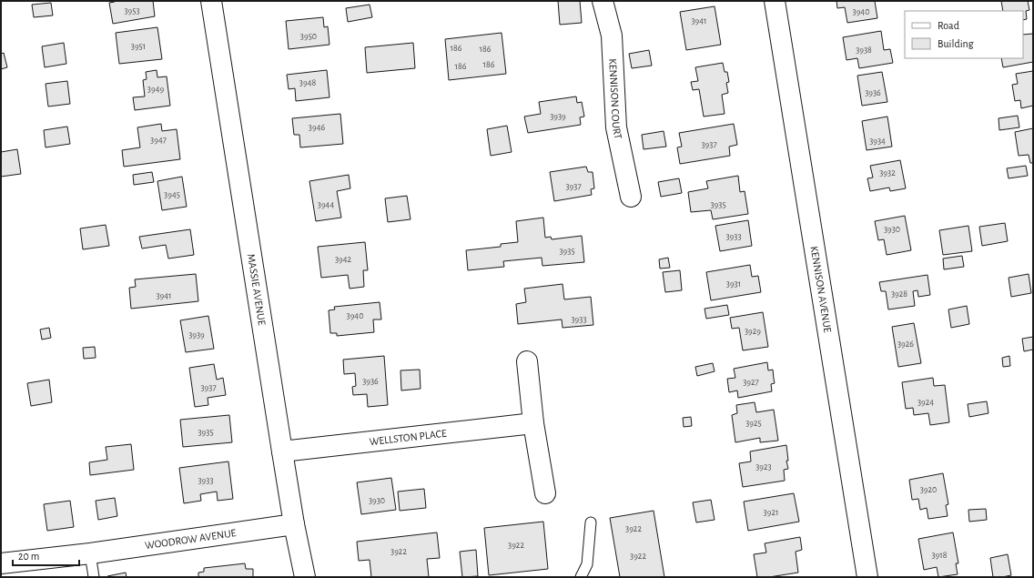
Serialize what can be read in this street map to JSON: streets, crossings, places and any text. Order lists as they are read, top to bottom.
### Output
{
  "streets": {
    "street": [
      "KENNISON COURT",
      "MASSIE AVENUE",
      "KENNISON AVENUE",
      "WELLSTON PLACE",
      "WOODROW AVENUE"
    ]
  },
  "crossings": [
    ["MASSIE AVENUE", "WELLSTON PLACE"],
    ["MASSIE AVENUE", "WOODROW AVENUE"]
  ],
  "house_numbers": [
    "3953",
    "3940",
    "3941",
    "3950",
    "3951",
    "186",
    "186",
    "3938",
    "186",
    "186",
    "3948",
    "3949",
    "3936",
    "3939",
    "3946",
    "3947",
    "3934",
    "3937",
    "3932",
    "3937",
    "3945",
    "3944",
    "3935",
    "3930",
    "3933",
    "3935",
    "3942",
    "3931",
    "3928",
    "3941",
    "3940",
    "3933",
    "3929",
    "3939",
    "3926",
    "3936",
    "3927",
    "3937",
    "3924",
    "3925",
    "3935",
    "3923",
    "3933",
    "3920",
    "3930",
    "3921",
    "3922",
    "3922",
    "3922",
    "3918",
    "3922"
  ],
  "legend": ["Road", "Building"],
  "scale_bar": "20 m"
}
